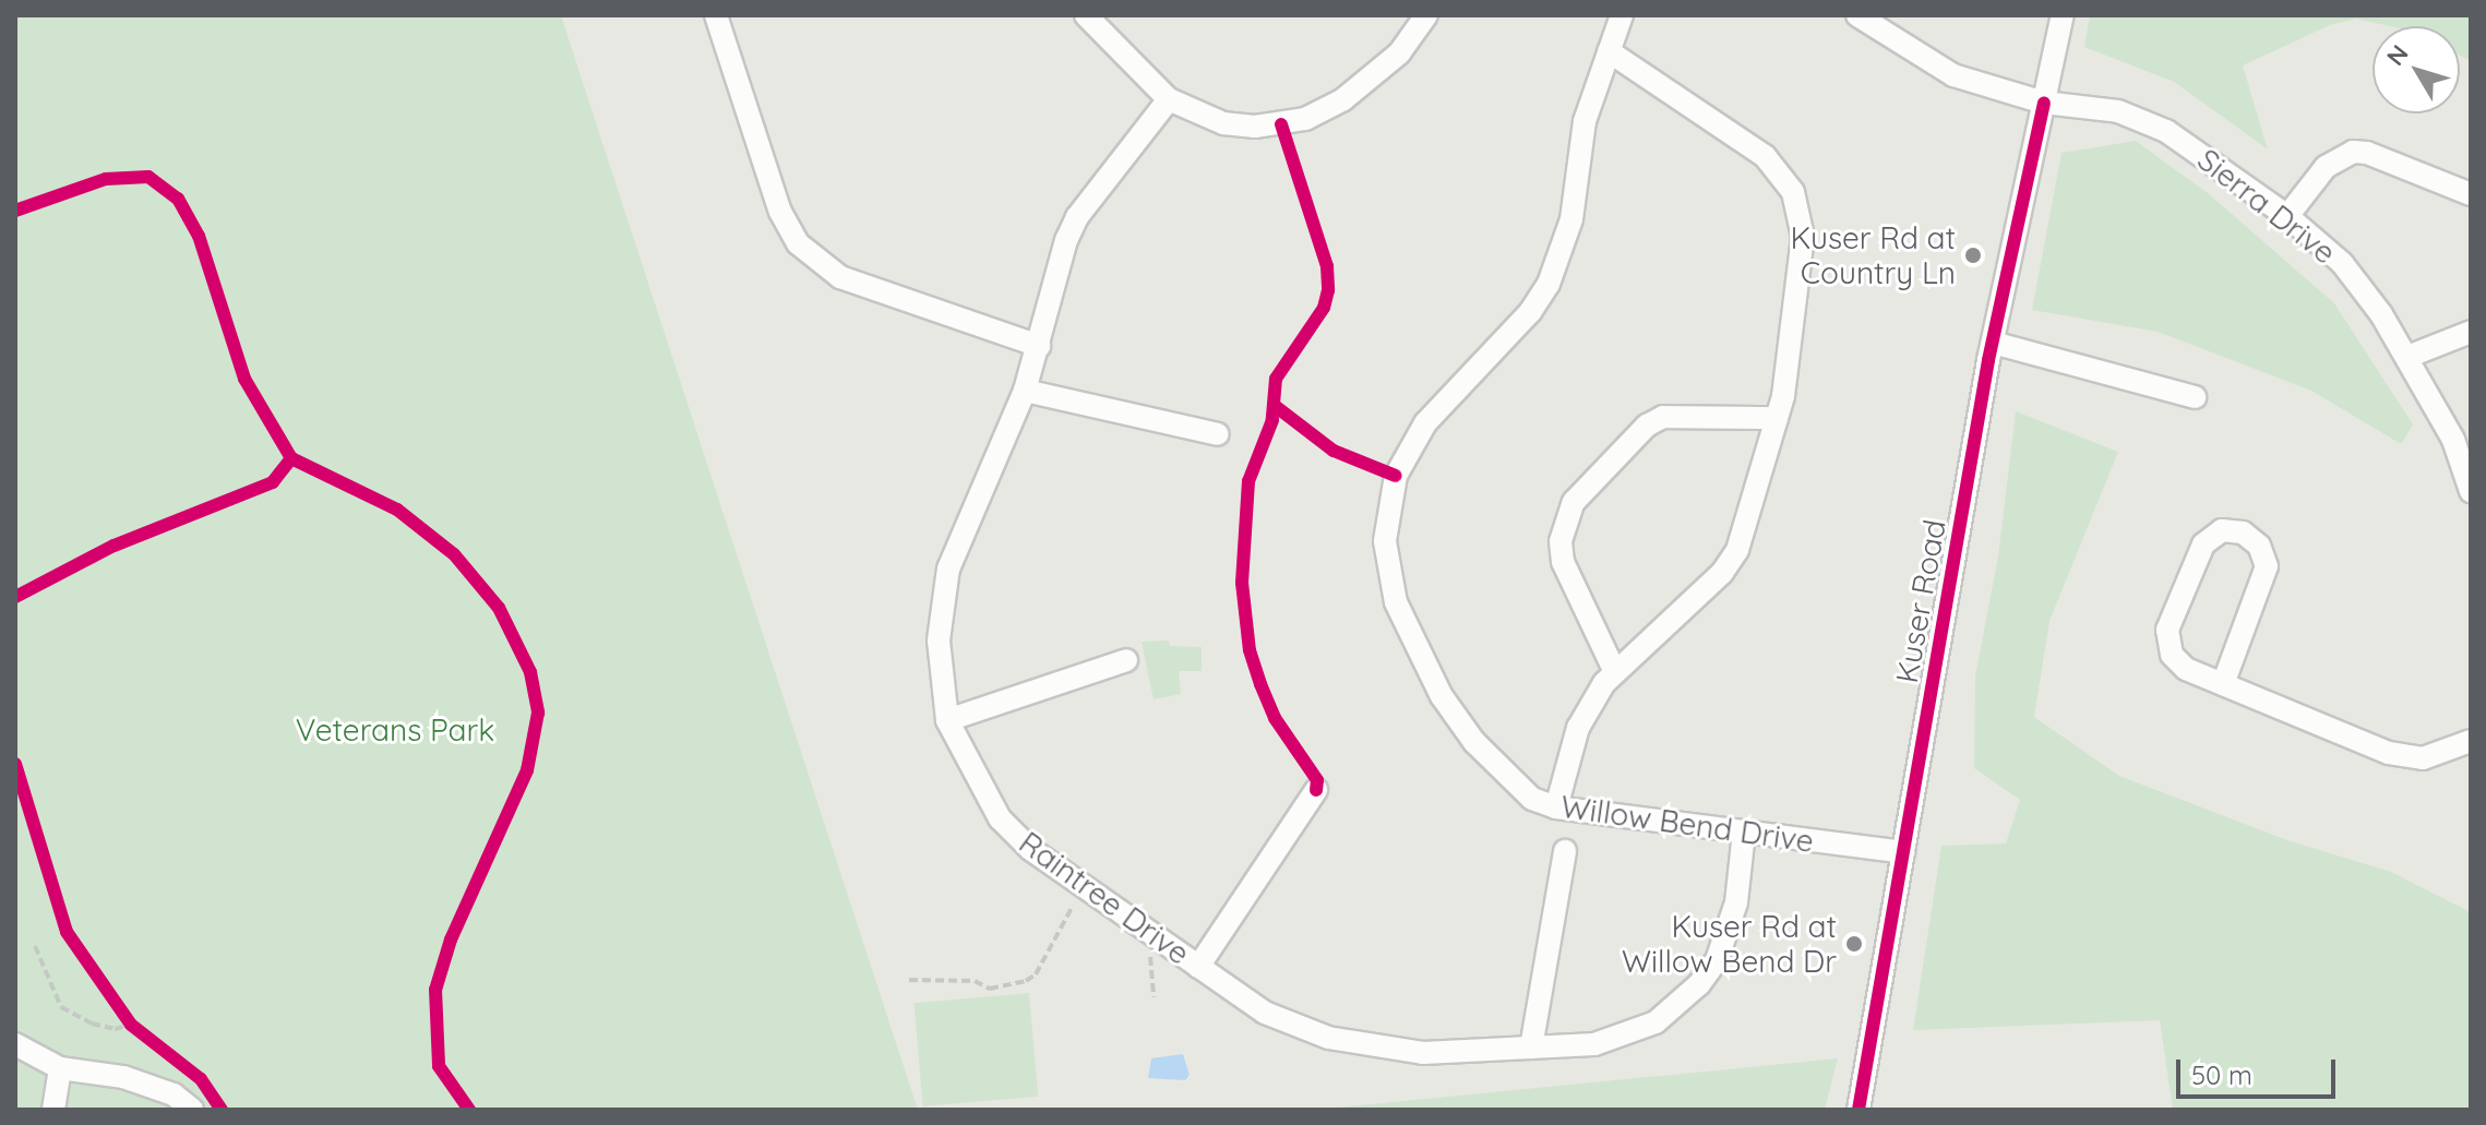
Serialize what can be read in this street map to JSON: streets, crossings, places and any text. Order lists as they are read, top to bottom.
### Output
{
  "streets": {
    "street": [
      "Sierra Drive",
      "Kuser Road",
      "Willow Bend Drive",
      "Raintree Drive"
    ]
  },
  "crossings": [
    ["Sierra Drive", "Kuser Road"],
    ["Kuser Road", "Willow Bend Drive"],
    ["Willow Bend Drive", "Raintree Drive"]
  ],
  "parks": ["Veterans Park"],
  "places": ["Kuser Rd at Country Ln", "Kuser Rd at Willow Bend Dr"],
  "scale_bar": "50 m",
  "north": "top left"
}
